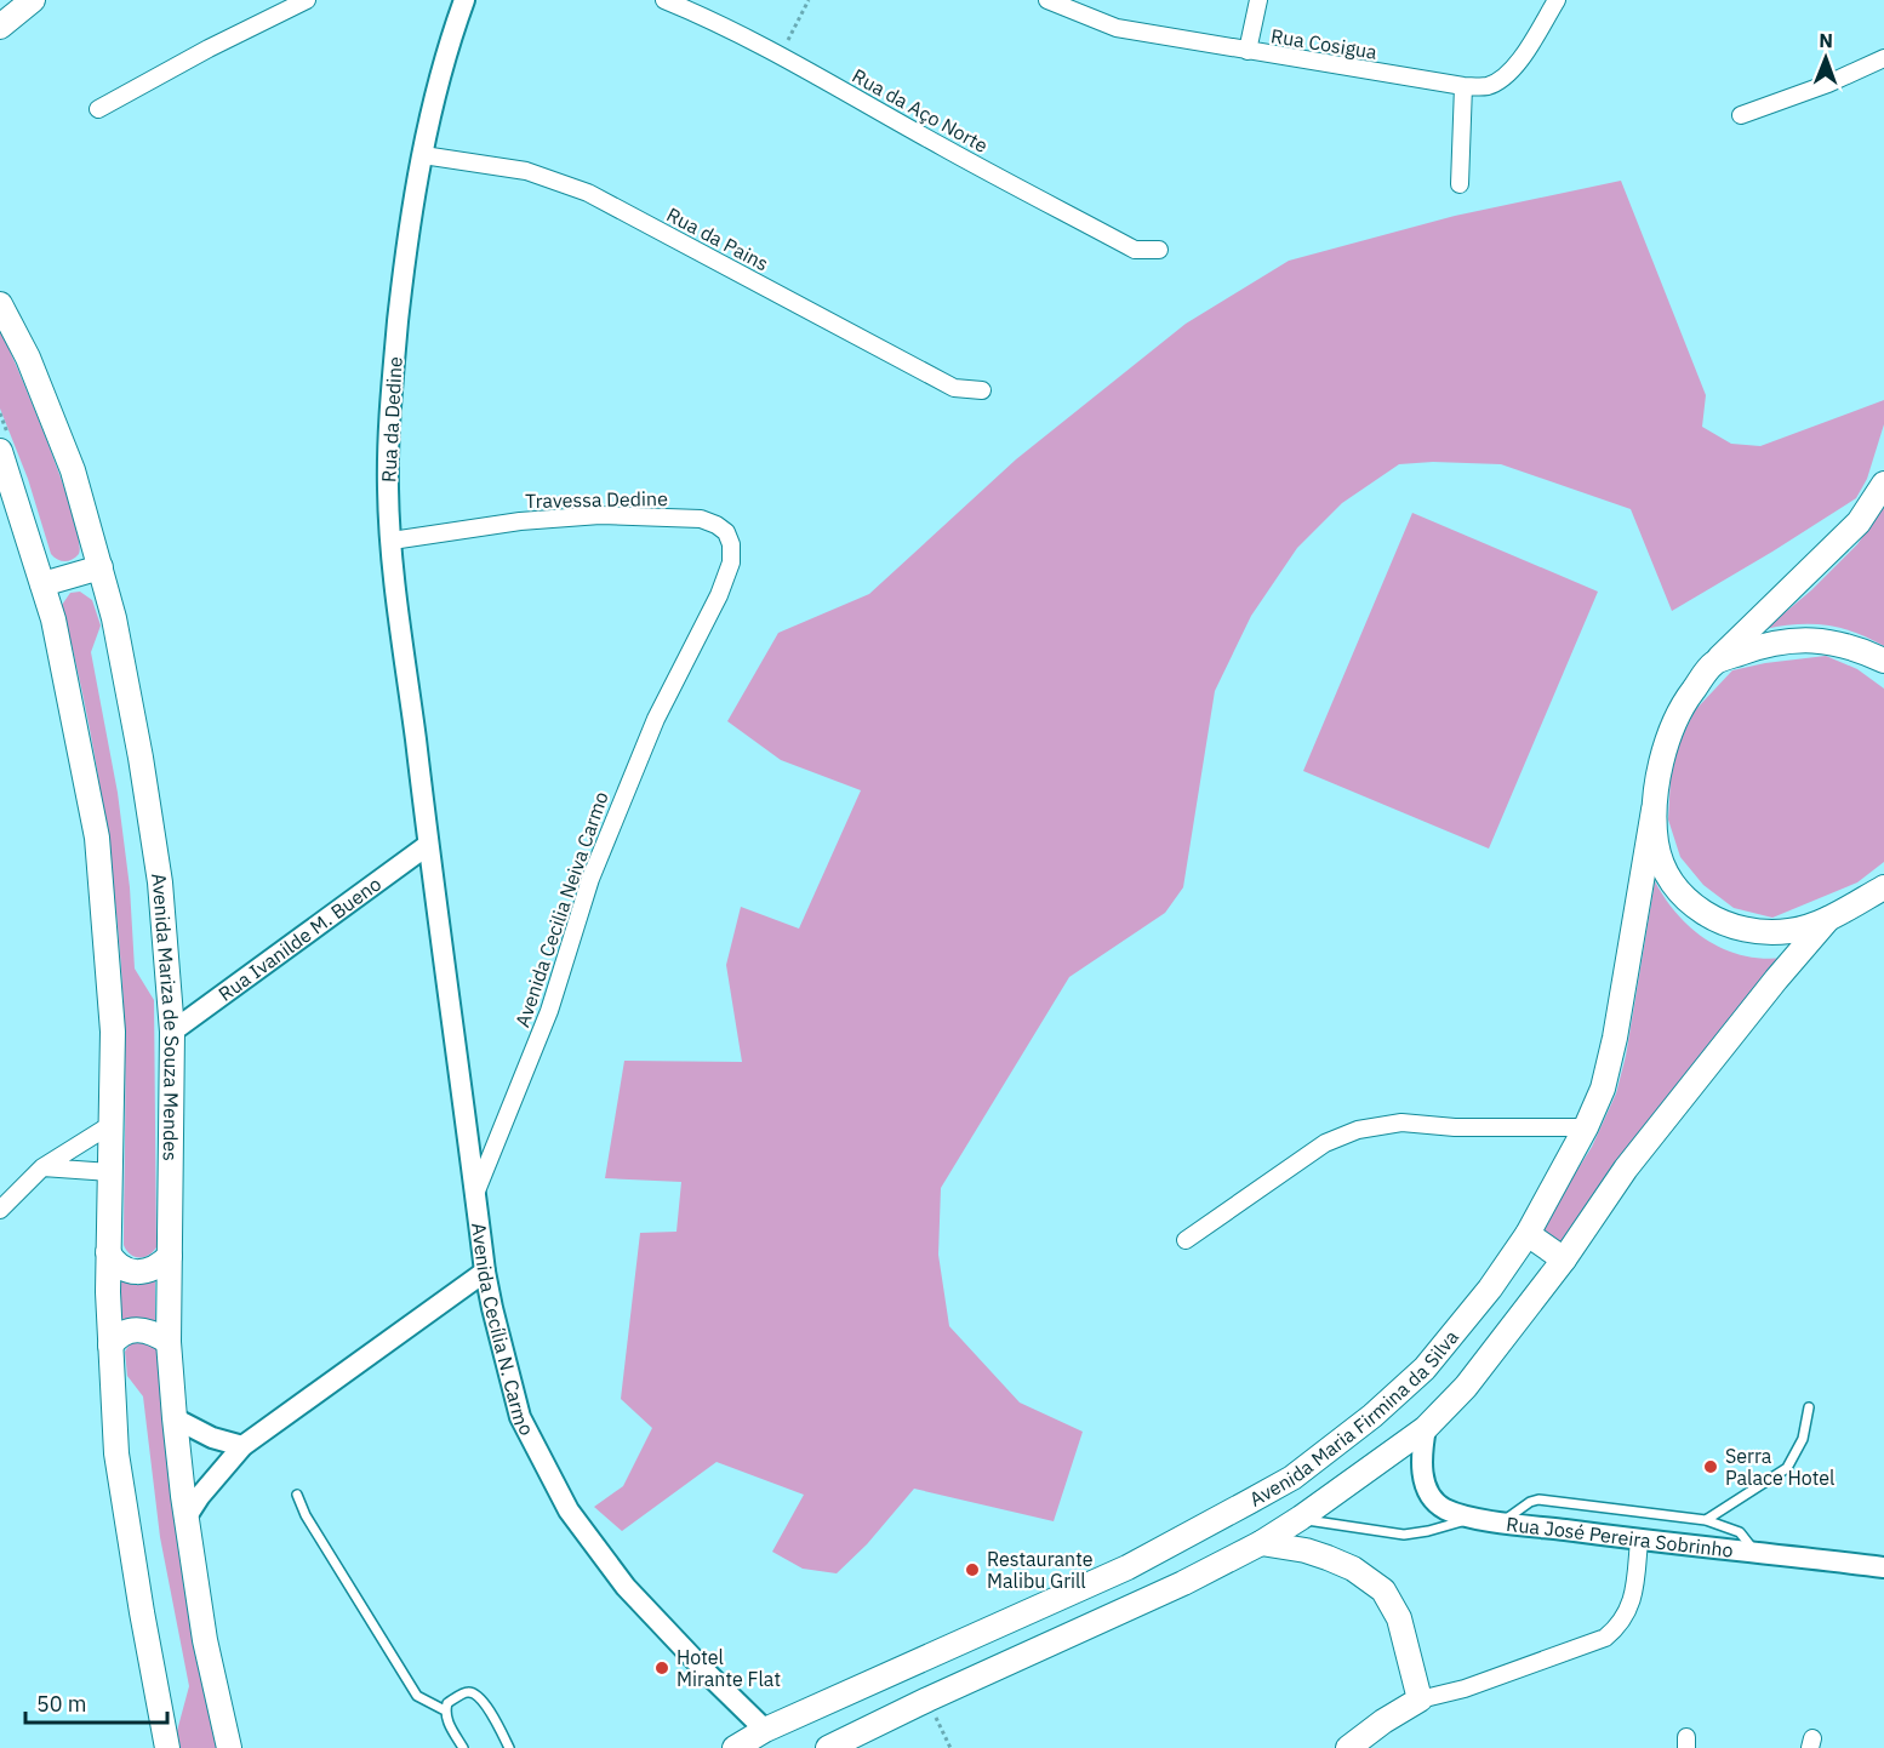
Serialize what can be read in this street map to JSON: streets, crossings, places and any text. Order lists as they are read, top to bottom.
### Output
{
  "streets": {
    "main road": ["Avenida Mariza de Souza Mendes", "Avenida Maria Firmina da Silva"],
    "street": [
      "Rua Cosigua",
      "Rua da Aço Norte",
      "Rua da Pains",
      "Rua da Dedine",
      "Travessa Dedine",
      "Avenida Cecilia Neiva Carmo",
      "Rua Ivanilde M. Bueno",
      "Avenida Cecília N. Carmo",
      "Rua José Pereira Sobrinho"
    ]
  },
  "crossings": [
    ["Rua da Pains", "Rua da Dedine"],
    ["Rua da Dedine", "Travessa Dedine"],
    ["Rua da Dedine", "Rua Ivanilde M. Bueno"],
    ["Rua da Dedine", "Avenida Cecília N. Carmo"],
    ["Travessa Dedine", "Avenida Cecilia Neiva Carmo"],
    ["Avenida Cecilia Neiva Carmo", "Avenida Cecília N. Carmo"],
    ["Rua Ivanilde M. Bueno", "Avenida Mariza de Souza Mendes"],
    ["Rua Ivanilde M. Bueno", "Avenida Cecília N. Carmo"],
    ["Avenida Cecília N. Carmo", "Avenida Maria Firmina da Silva"]
  ],
  "places": ["Serra Palace Hotel", "Restaurante Malibu Grill", "Hotel Mirante Flat"],
  "scale_bar": "50 m",
  "north": "top"
}
